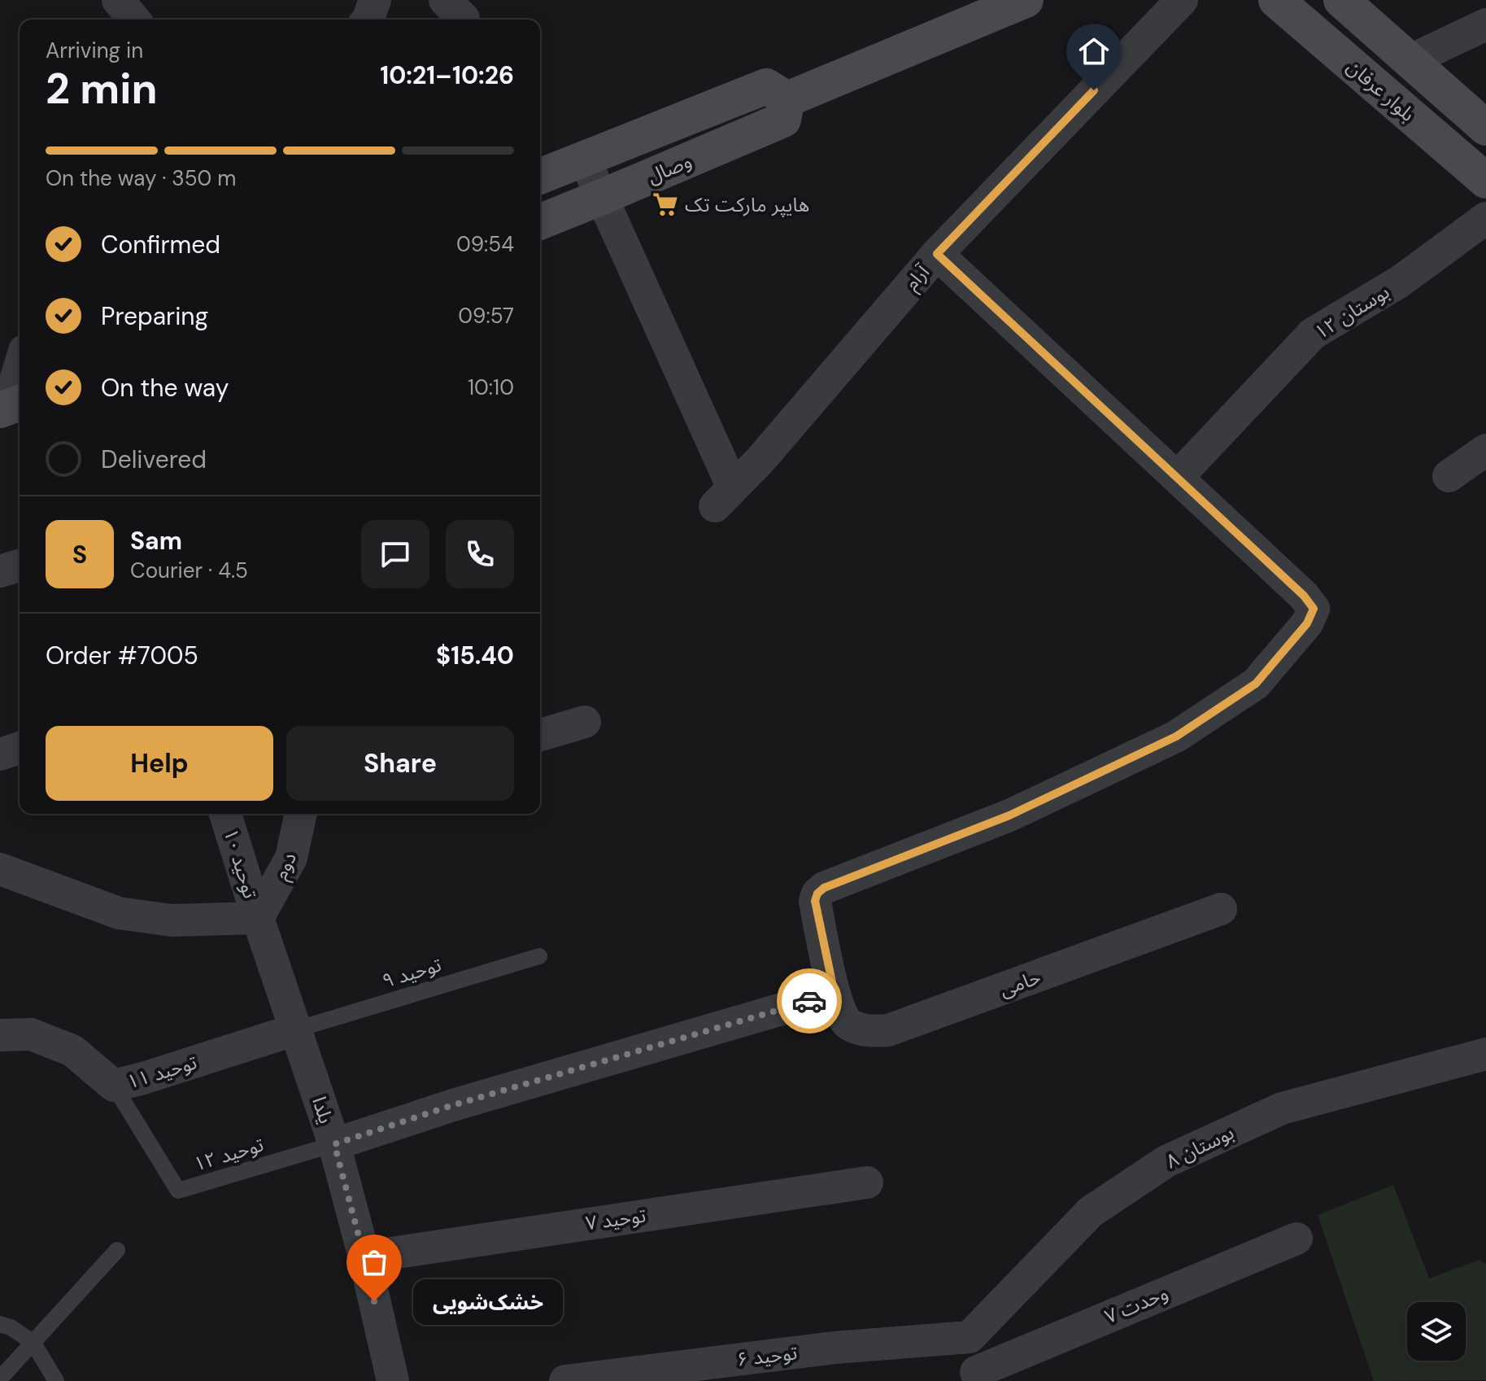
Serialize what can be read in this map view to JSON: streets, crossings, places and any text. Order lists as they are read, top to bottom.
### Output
{
  "streets": {
    "main road": ["بلوار عرفان", "وصال"],
    "street": [
      "آرام",
      "بوستان ۱۲",
      "توحید ۱۰",
      "دوم",
      "حامی",
      "توحید ۱۱",
      "یلدا",
      "بوستان ۸",
      "توحید ۷",
      "وحدت ۷",
      "توحید ۶"
    ],
    "lane": ["توحید ۹", "توحید ۱۲"]
  },
  "crossings": [
    ["وصال", "آرام"],
    ["توحید ۱۰", "دوم"],
    ["توحید ۱۰", "یلدا"],
    ["دوم", "یلدا"],
    ["توحید ۹", "توحید ۱۱"],
    ["توحید ۹", "یلدا"],
    ["توحید ۱۱", "یلدا"],
    ["توحید ۱۱", "توحید ۱۲"],
    ["یلدا", "توحید ۱۲"],
    ["یلدا", "توحید ۷"],
    ["بوستان ۸", "توحید ۶"]
  ],
  "places": {
    "supermarket": ["هایپر مارکت تک"],
    "other": ["خشک‌شویی"]
  },
  "page": {
    "heading": ["2 min", "Arriving in", "10:21–10:26"],
    "panel": [
      "Sam",
      "Courier · 4.5",
      "Order #7005",
      "$15.40"
    ],
    "bar": "On the way · 350 m",
    "list": [
      ["Confirmed", "09:54"],
      ["Preparing", "09:57"],
      ["On the way", "10:10"],
      "Delivered"
    ],
    "round": "S",
    "buttons": ["Help", "Share"],
    "bubble": "خشک‌شویی"
  }
}
